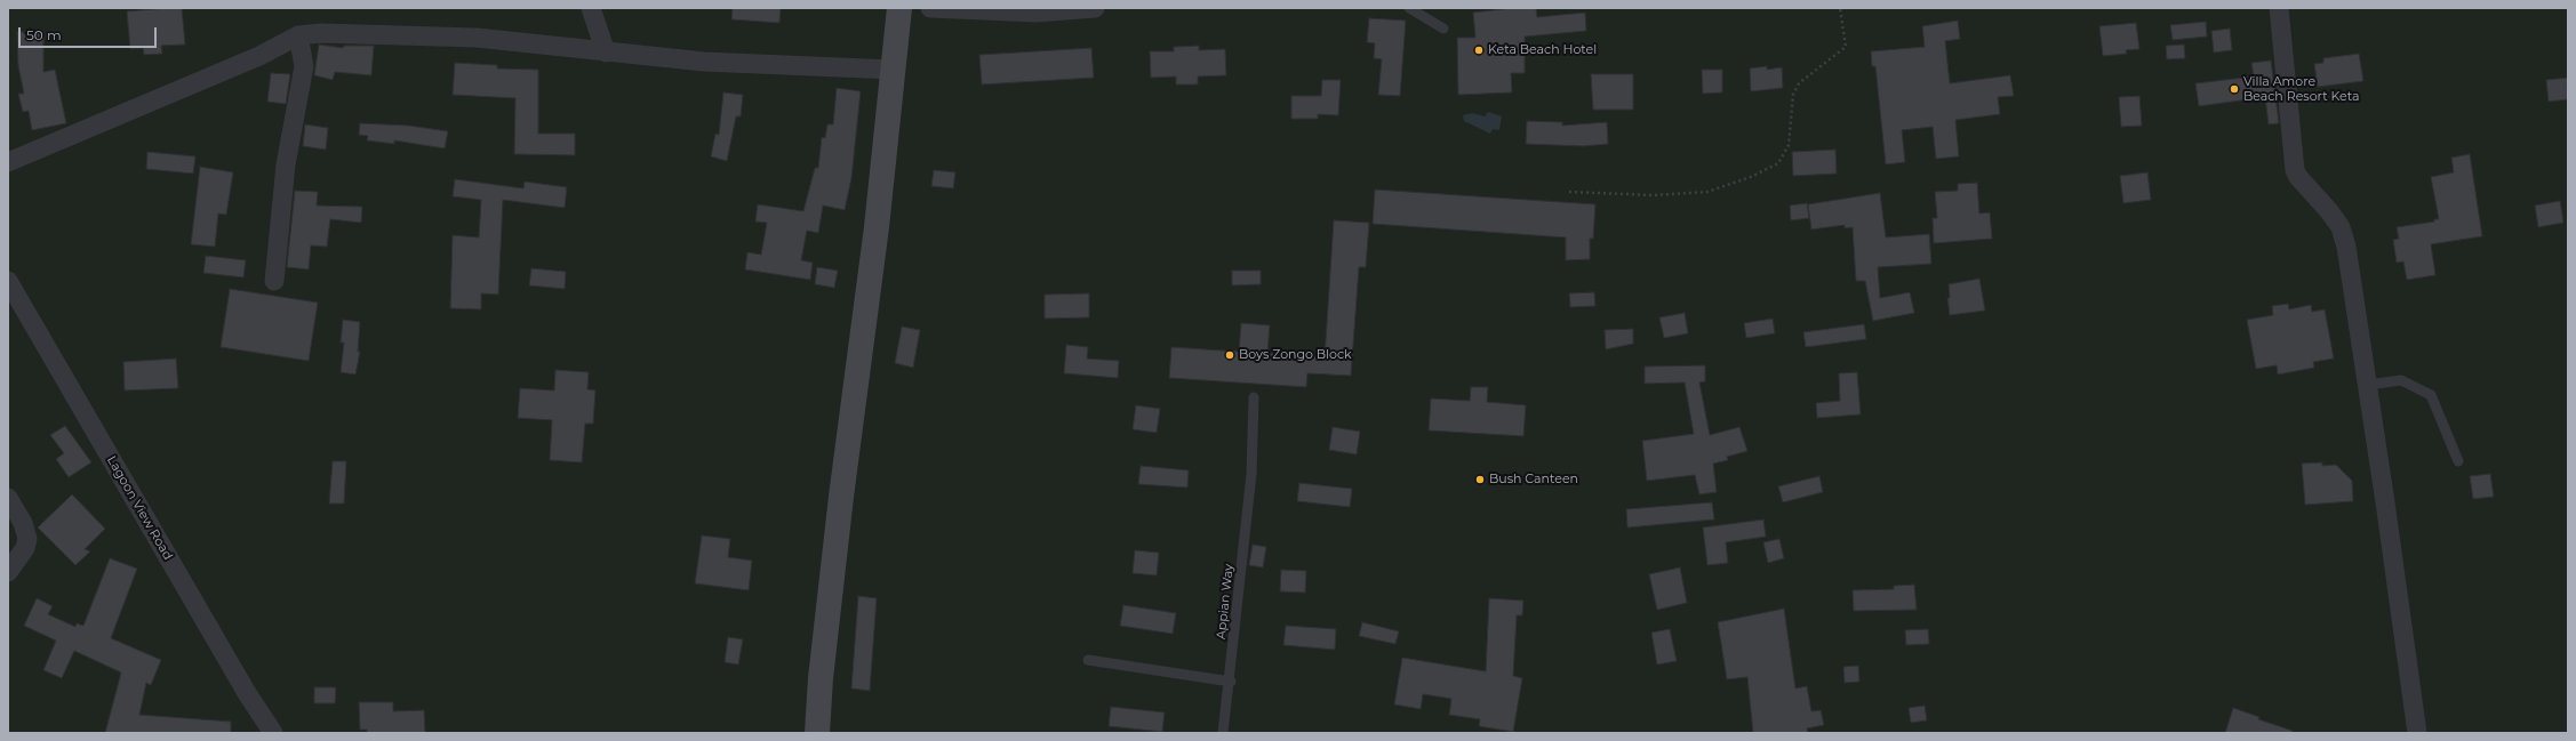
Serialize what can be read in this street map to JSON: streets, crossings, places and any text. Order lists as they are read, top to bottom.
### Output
{
  "streets": {
    "street": ["Lagoon View Road"],
    "lane": ["Appian Way"]
  },
  "places": [
    "Keta Beach Hotel",
    "Villa Amore Beach Resort Keta",
    "Boys Zongo Block",
    "Bush Canteen"
  ],
  "scale_bar": "50 m"
}
